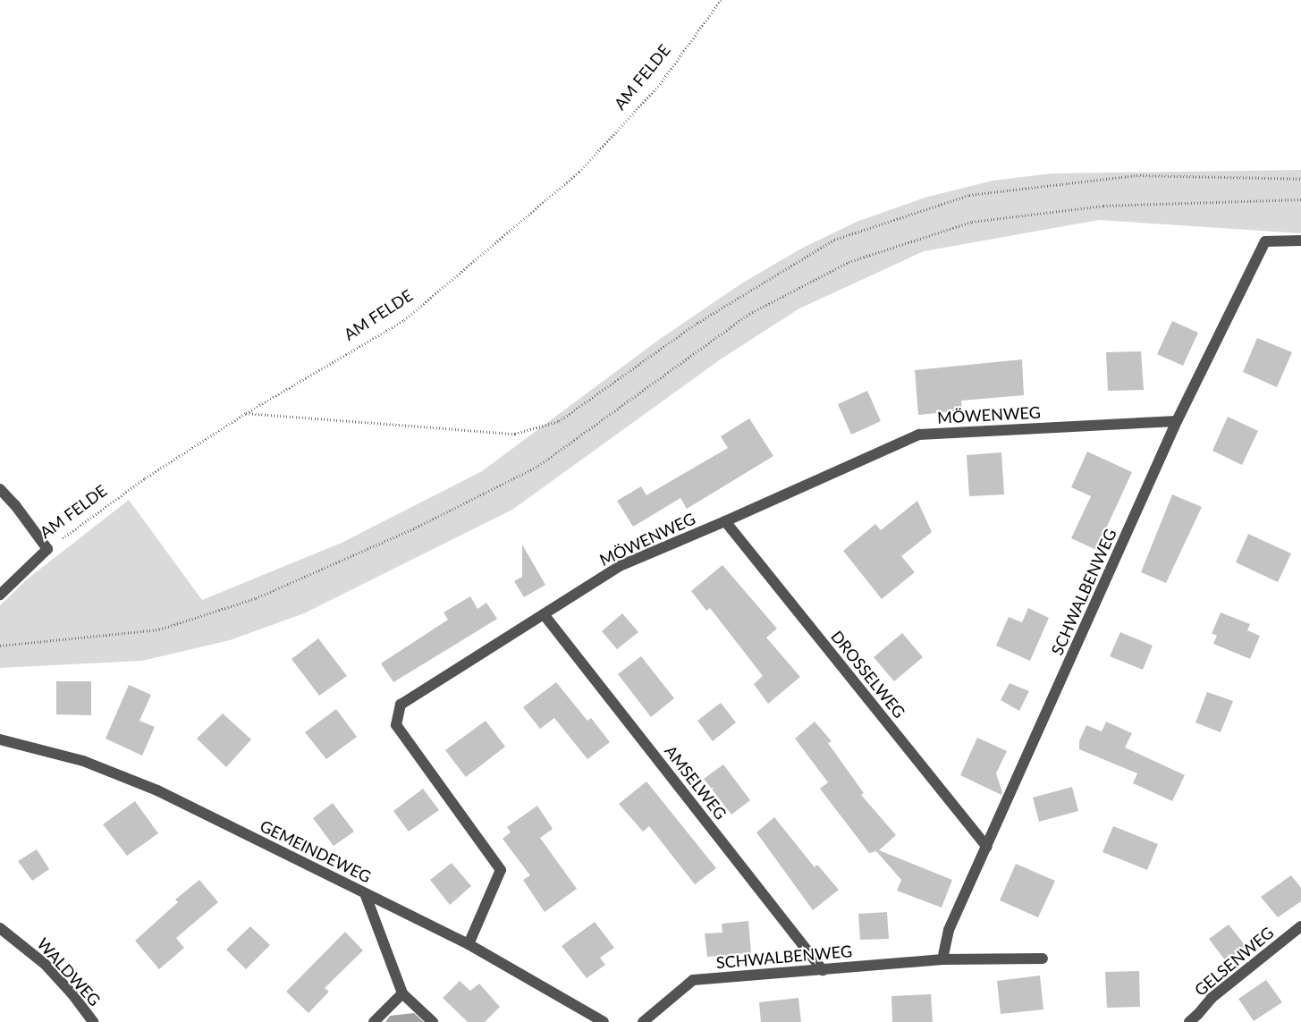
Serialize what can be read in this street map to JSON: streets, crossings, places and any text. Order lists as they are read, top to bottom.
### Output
{
  "streets": {
    "street": [
      "AM FELDE",
      "MÖWENWEG",
      "SCHWALBENWEG",
      "DROSSELWEG",
      "AMSELWEG",
      "GEMEINDEWEG",
      "GELSENWEG",
      "WALDWEG"
    ]
  },
  "crossings": [
    ["MÖWENWEG", "SCHWALBENWEG"],
    ["MÖWENWEG", "DROSSELWEG"],
    ["MÖWENWEG", "AMSELWEG"],
    ["MÖWENWEG", "GEMEINDEWEG"],
    ["SCHWALBENWEG", "DROSSELWEG"],
    ["SCHWALBENWEG", "AMSELWEG"]
  ]
}
